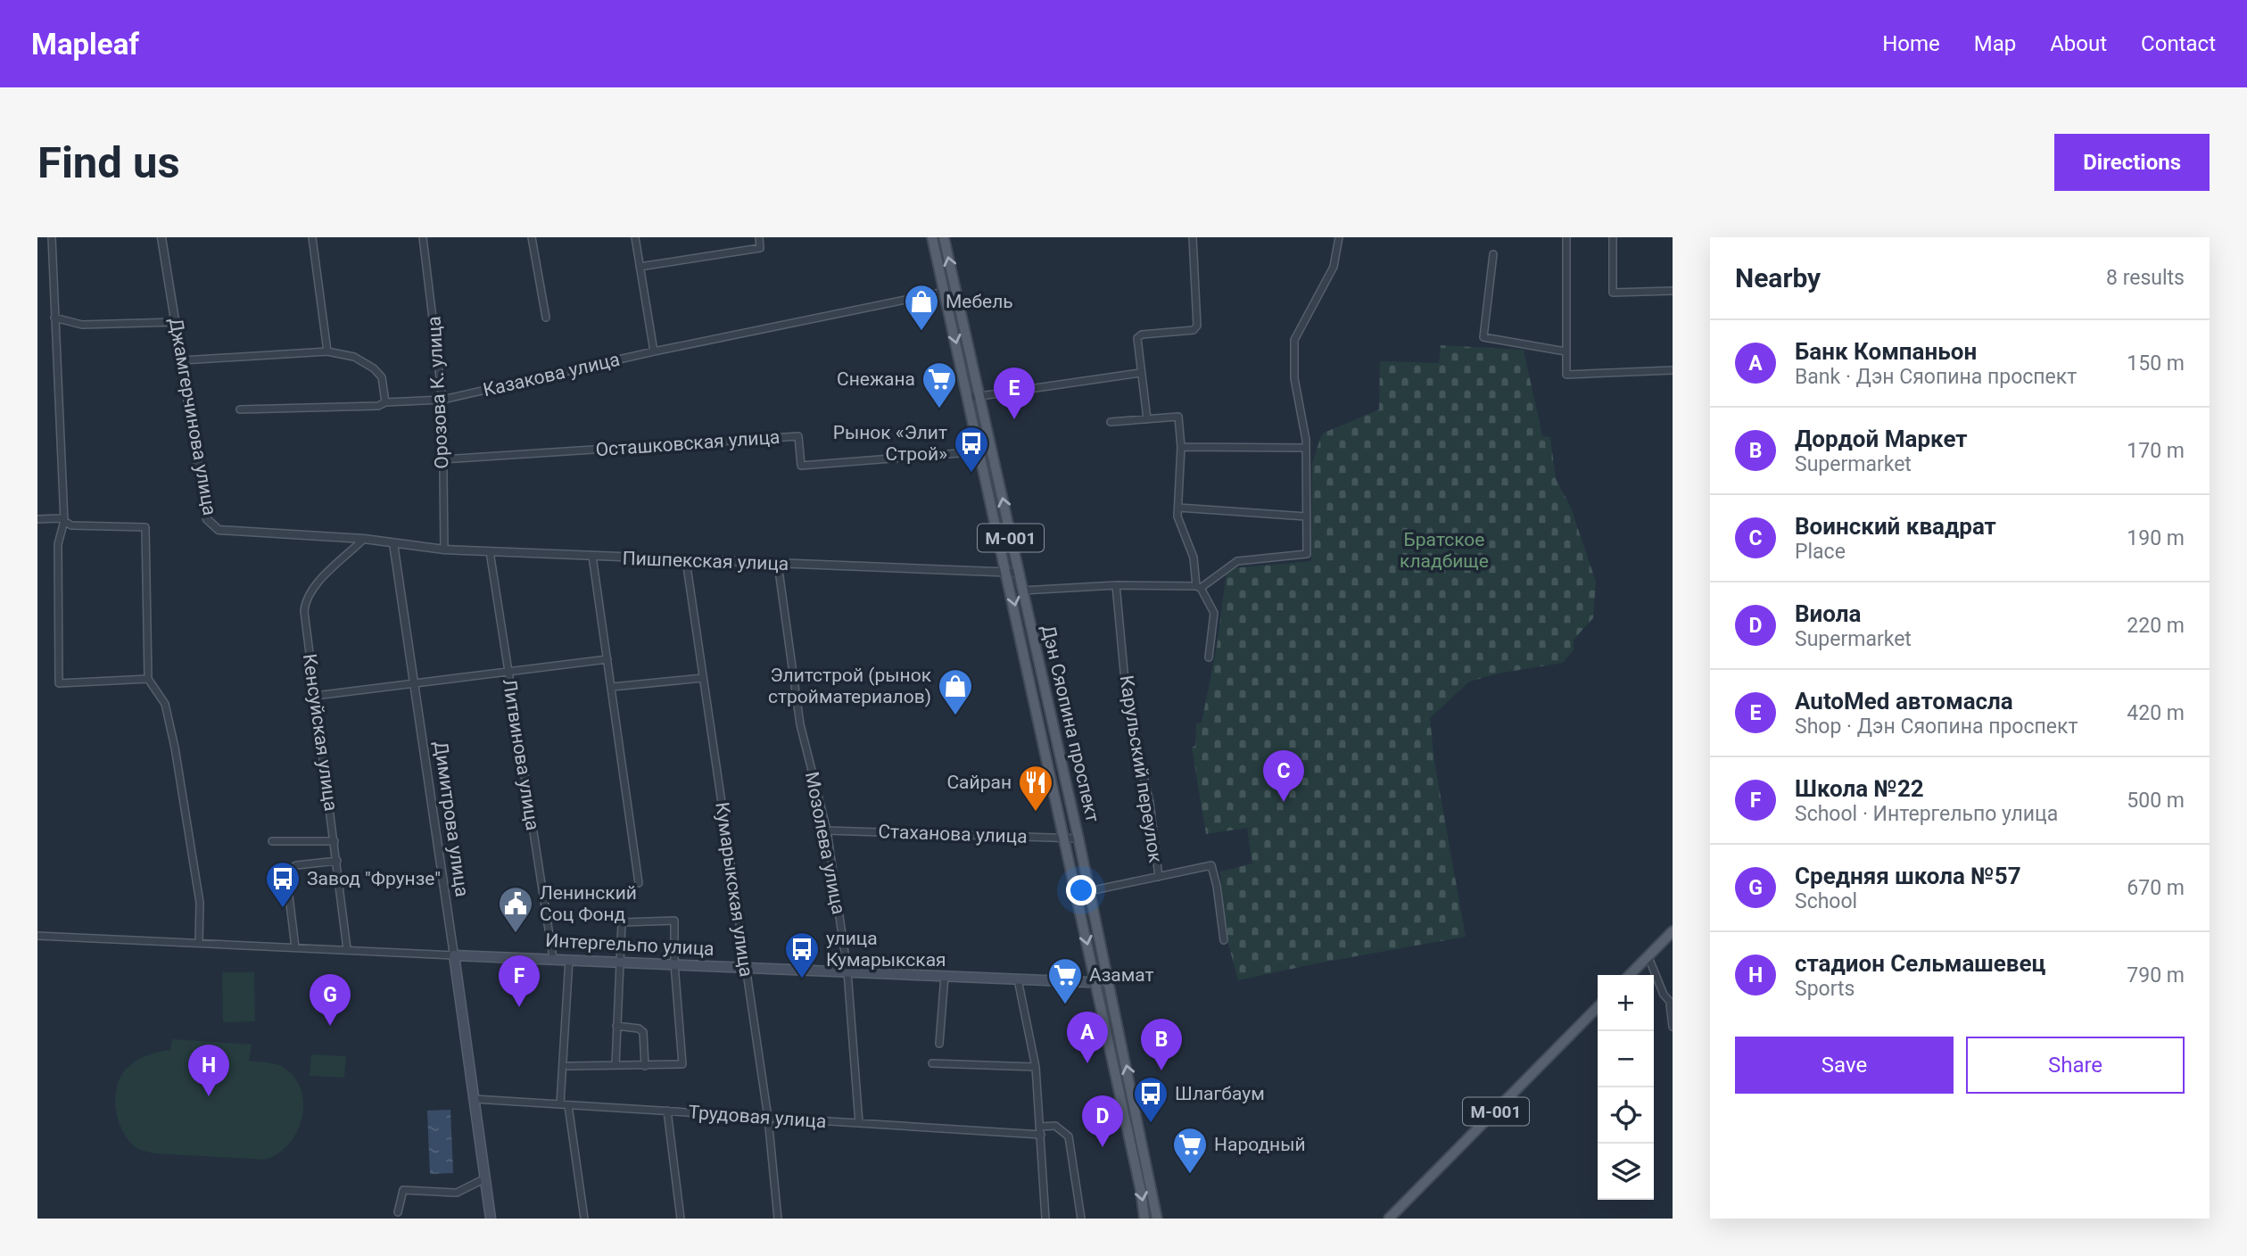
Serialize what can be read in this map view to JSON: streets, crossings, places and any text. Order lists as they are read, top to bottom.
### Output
{
  "streets": {
    "main road": [
      "M-001",
      "Дэн Сяопина проспект",
      "Димитрова улица",
      "Интергельпо улица",
      "М-001"
    ],
    "street": [
      "Казакова улица",
      "Орозова К. улица",
      "Джамгерчинова улица",
      "Осташковская улица",
      "Пишпекская улица",
      "Кенсуйская улица",
      "Литвинова улица",
      "Карульский переулок",
      "Стаханова улица",
      "Мозолева улица",
      "Кумарыкская улица",
      "Трудовая улица"
    ]
  },
  "crossings": [
    ["Казакова улица", "Орозова К. улица"],
    ["Казакова улица", "Дэн Сяопина проспект"],
    ["Орозова К. улица", "Осташковская улица"],
    ["Орозова К. улица", "Пишпекская улица"],
    ["Джамгерчинова улица", "Пишпекская улица"],
    ["Джамгерчинова улица", "Кенсуйская улица"],
    ["Джамгерчинова улица", "Димитрова улица"],
    ["Осташковская улица", "Дэн Сяопина проспект"],
    ["Пишпекская улица", "Дэн Сяопина проспект"],
    ["Пишпекская улица", "Литвинова улица"],
    ["Пишпекская улица", "Димитрова улица"],
    ["Пишпекская улица", "Мозолева улица"],
    ["Пишпекская улица", "Кумарыкская улица"],
    ["Дэн Сяопина проспект", "Стаханова улица"],
    ["Дэн Сяопина проспект", "Интергельпо улица"],
    ["Кенсуйская улица", "Интергельпо улица"],
    ["Литвинова улица", "Интергельпо улица"],
    ["Димитрова улица", "Интергельпо улица"],
    ["Димитрова улица", "Трудовая улица"],
    ["Стаханова улица", "Мозолева улица"],
    ["Мозолева улица", "Интергельпо улица"],
    ["Мозолева улица", "Трудовая улица"],
    ["Кумарыкская улица", "Интергельпо улица"],
    ["Кумарыкская улица", "Трудовая улица"]
  ],
  "parks": ["Братское кладбище"],
  "places": {
    "shop": ["Мебель", "Элитстрой (рынок стройматериалов)"],
    "supermarket": ["Снежана", "Азамат", "Народный"],
    "bus stop": [
      "Рынок «Элит Строй»",
      "Завод \"Фрунзе\"",
      "улица Кумарыкская",
      "Шлагбаум"
    ],
    "restaurant": ["Сайран"],
    "public building": ["Ленинский Соц Фонд"]
  },
  "page": {
    "header": "Mapleaf",
    "nav": [
      "Home",
      "Map",
      "About",
      "Contact"
    ],
    "buttons": [
      "Directions",
      ["Save", "Share"]
    ],
    "title": "Find us",
    "heading": ["Nearby", "8 results"],
    "list": [
      {
        "mark": "A",
        "name": "Банк Компаньон",
        "note": "Bank · Дэн Сяопина проспект",
        "value": "150 m"
      },
      {
        "mark": "B",
        "name": "Дордой Маркет",
        "note": "Supermarket",
        "value": "170 m"
      },
      {
        "mark": "C",
        "name": "Воинский квадрат",
        "note": "Place",
        "value": "190 m"
      },
      {
        "mark": "D",
        "name": "Виола",
        "note": "Supermarket",
        "value": "220 m"
      },
      {
        "mark": "E",
        "name": "AutoMed автомасла",
        "note": "Shop · Дэн Сяопина проспект",
        "value": "420 m"
      },
      {
        "mark": "F",
        "name": "Школа №22",
        "note": "School · Интергельпо улица",
        "value": "500 m"
      },
      {
        "mark": "G",
        "name": "Средняя школа №57",
        "note": "School",
        "value": "670 m"
      },
      {
        "mark": "H",
        "name": "стадион Сельмашевец",
        "note": "Sports",
        "value": "790 m"
      }
    ],
    "pins": [
      "E",
      "C",
      "F",
      "G",
      "A",
      "B",
      "H",
      "D"
    ],
    "map_buttons": ["+", "−"]
  }
}
